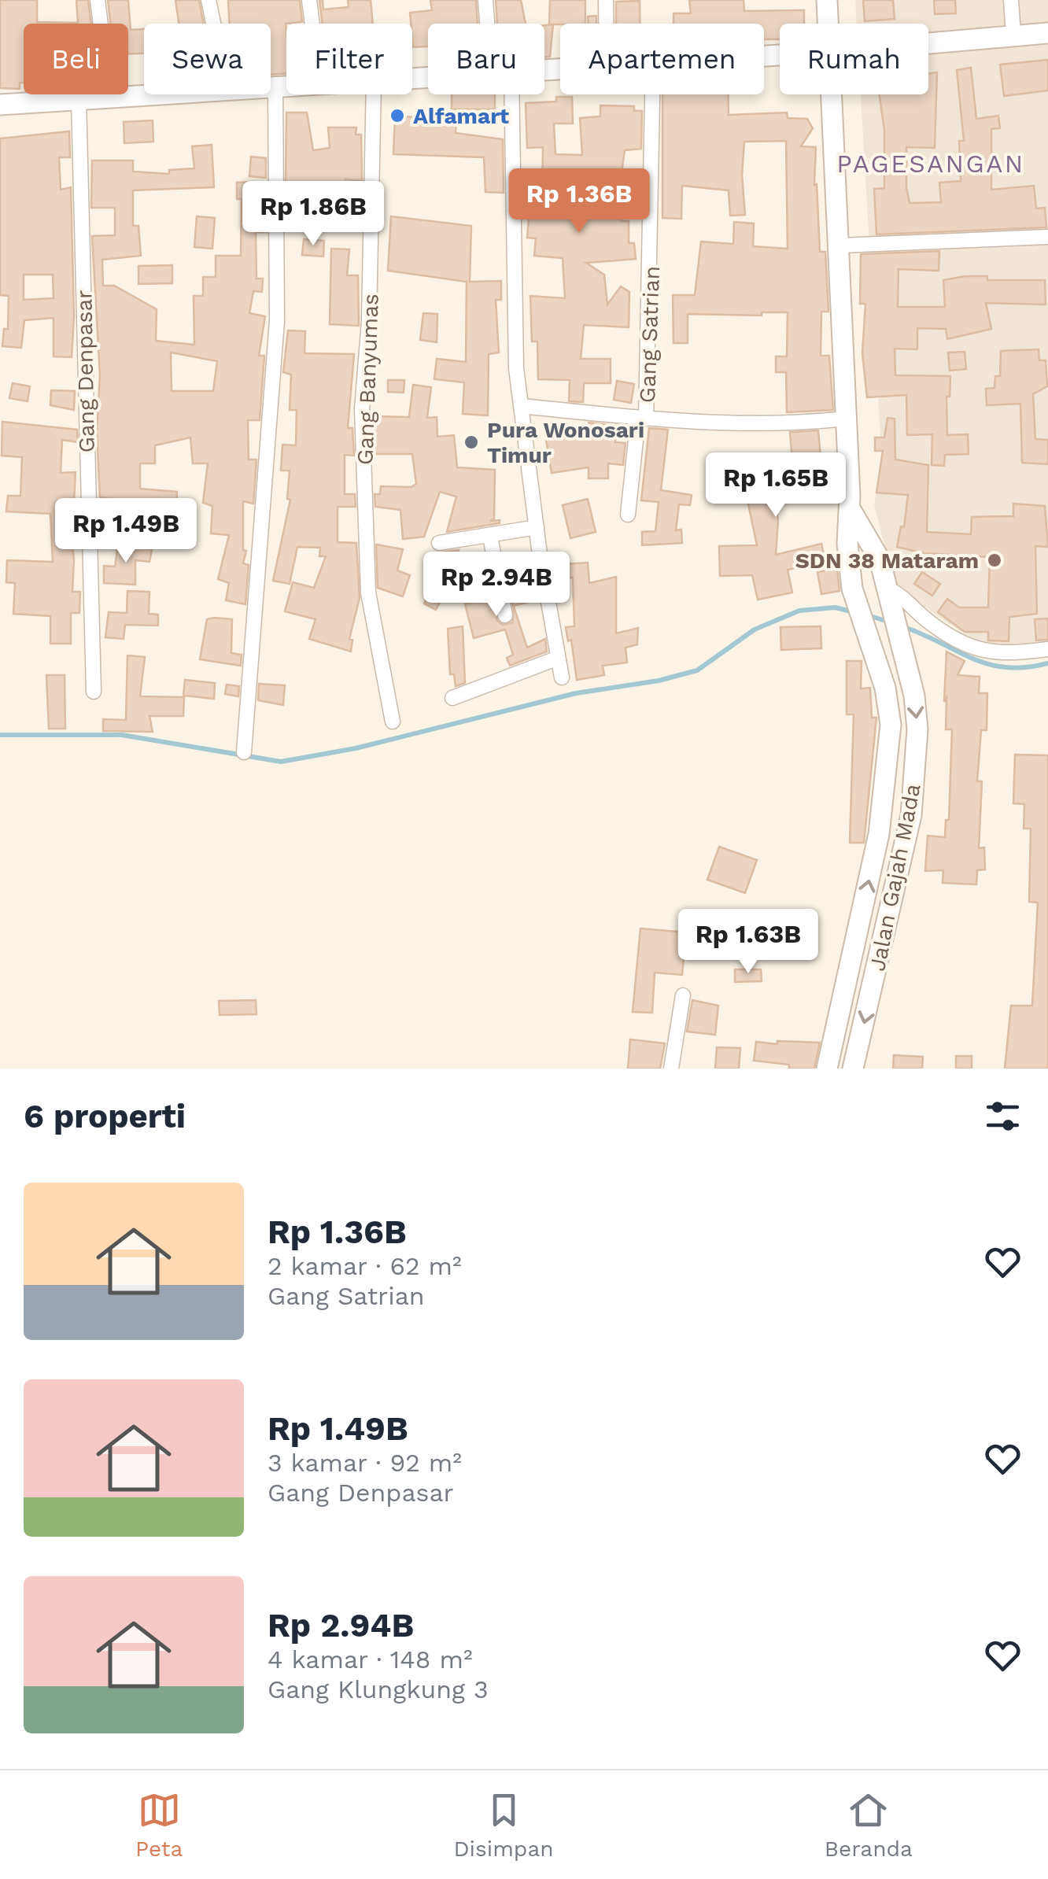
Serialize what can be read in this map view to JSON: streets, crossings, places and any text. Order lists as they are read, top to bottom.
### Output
{
  "streets": {
    "main road": ["Jalan Gajah Mada"],
    "street": ["Gang Satrian", "Gang Denpasar", "Gang Banyumas"]
  },
  "districts": ["PAGESANGAN"],
  "places": ["Alfamart", "Pura Wonosari Timur", "SDN 38 Mataram"],
  "page": {
    "chip": [
      "Beli",
      "Sewa",
      "Filter",
      "Baru",
      "Apartemen",
      "Rumah"
    ],
    "price": [
      "Rp 1.36B",
      "Rp 1.86B",
      "Rp 1.65B",
      "Rp 1.49B",
      "Rp 2.94B",
      "Rp 1.63B"
    ],
    "heading": "6 properti",
    "list": [
      {
        "name": "Rp 1.36B",
        "note": "2 kamar · 62 m² · Gang Satrian"
      },
      {
        "name": "Rp 1.49B",
        "note": "3 kamar · 92 m² · Gang Denpasar"
      },
      {
        "name": "Rp 2.94B",
        "note": "4 kamar · 148 m² · Gang Klungkung 3"
      }
    ],
    "tabs": ["Peta", "Disimpan", "Beranda"]
  }
}
